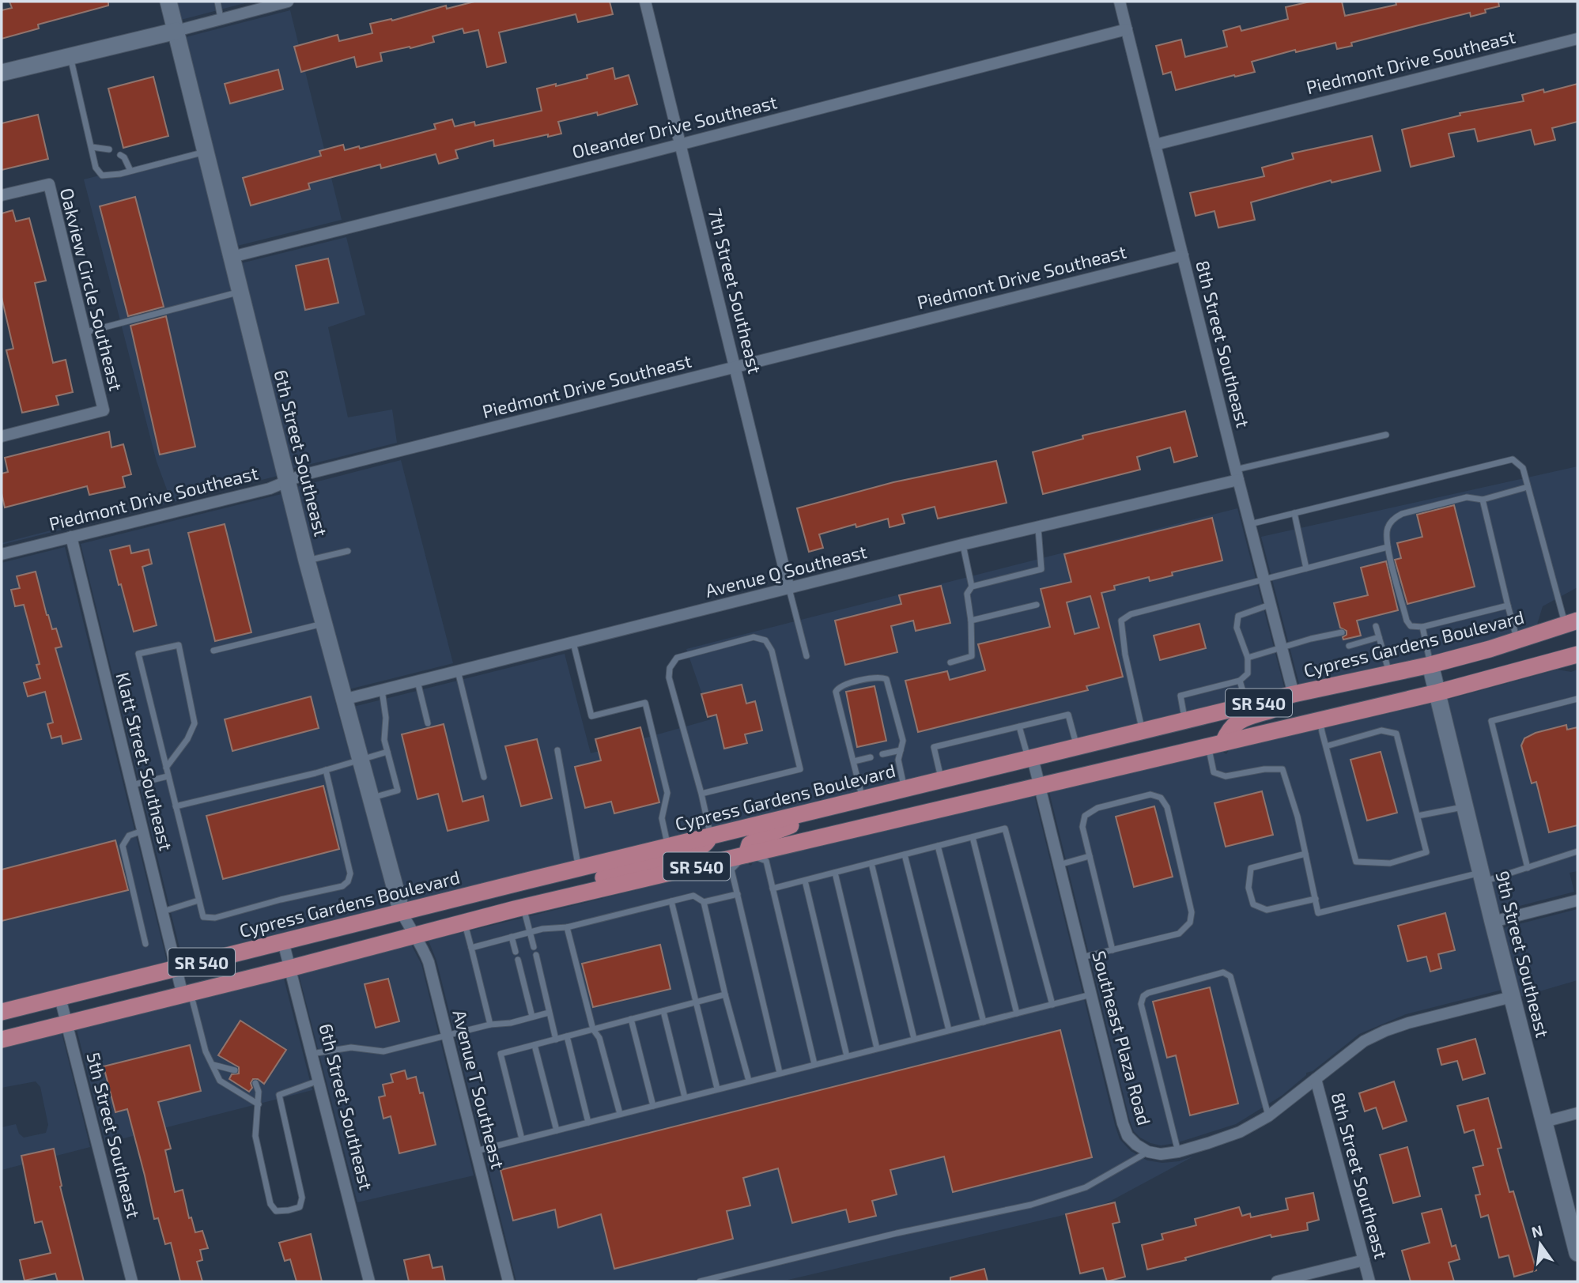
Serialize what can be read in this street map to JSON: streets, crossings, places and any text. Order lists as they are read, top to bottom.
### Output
{
  "streets": {
    "main road": ["Cypress Gardens Boulevard", "SR 540"],
    "street": [
      "Piedmont Drive Southeast",
      "Oleander Drive Southeast",
      "Oakview Circle Southeast",
      "7th Street Southeast",
      "8th Street Southeast",
      "6th Street Southeast",
      "Avenue Q Southeast",
      "Klatt Street Southeast",
      "9th Street Southeast",
      "Southeast Plaza Road",
      "Avenue T Southeast",
      "5th Street Southeast"
    ]
  },
  "crossings": [
    ["Piedmont Drive Southeast", "7th Street Southeast"],
    ["Piedmont Drive Southeast", "8th Street Southeast"],
    ["Piedmont Drive Southeast", "6th Street Southeast"],
    ["Piedmont Drive Southeast", "Klatt Street Southeast"],
    ["Oleander Drive Southeast", "7th Street Southeast"],
    ["Oleander Drive Southeast", "8th Street Southeast"],
    ["Oleander Drive Southeast", "6th Street Southeast"],
    ["7th Street Southeast", "Avenue Q Southeast"],
    ["8th Street Southeast", "Avenue Q Southeast"],
    ["8th Street Southeast", "Cypress Gardens Boulevard"],
    ["8th Street Southeast", "Southeast Plaza Road"],
    ["6th Street Southeast", "Avenue Q Southeast"],
    ["6th Street Southeast", "Cypress Gardens Boulevard"],
    ["6th Street Southeast", "SR 540"],
    ["6th Street Southeast", "Avenue T Southeast"],
    ["Cypress Gardens Boulevard", "Klatt Street Southeast"],
    ["Cypress Gardens Boulevard", "9th Street Southeast"],
    ["Cypress Gardens Boulevard", "Southeast Plaza Road"],
    ["Cypress Gardens Boulevard", "Avenue T Southeast"],
    ["Cypress Gardens Boulevard", "5th Street Southeast"],
    ["SR 540", "Klatt Street Southeast"],
    ["SR 540", "9th Street Southeast"],
    ["SR 540", "Southeast Plaza Road"],
    ["SR 540", "Avenue T Southeast"],
    ["SR 540", "5th Street Southeast"],
    ["9th Street Southeast", "Southeast Plaza Road"]
  ],
  "north": "top"
}
